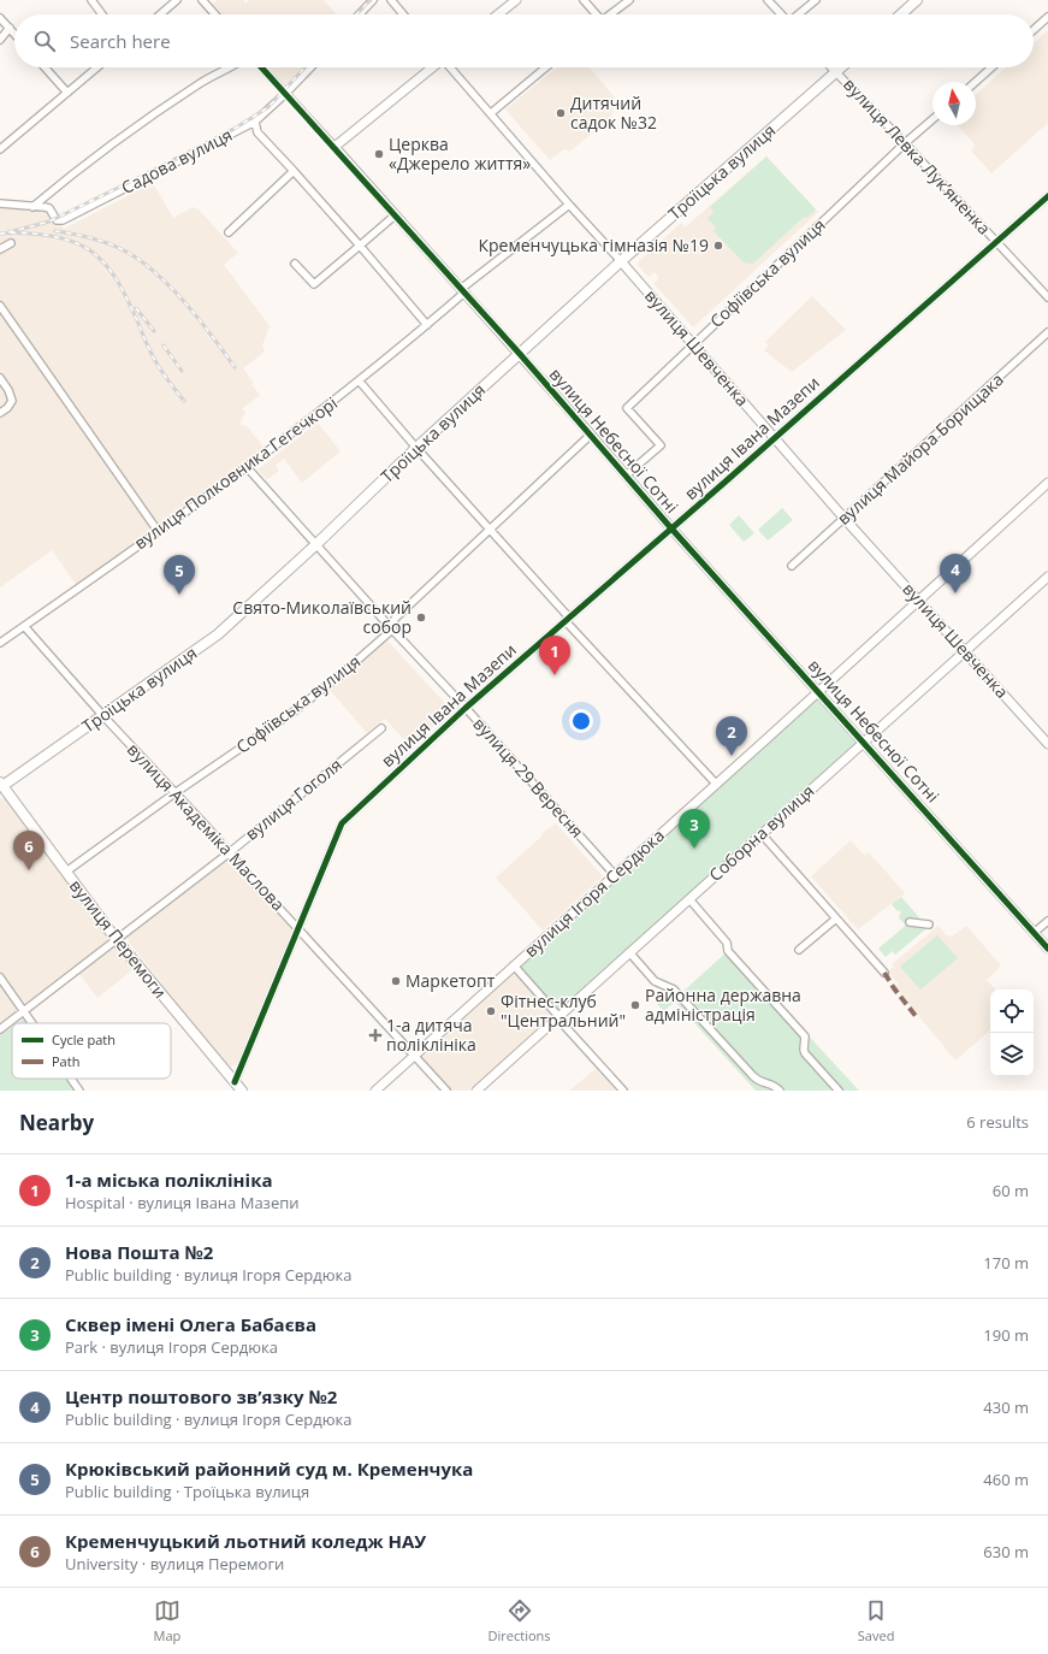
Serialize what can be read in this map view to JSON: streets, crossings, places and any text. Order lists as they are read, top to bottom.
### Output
{
  "streets": {
    "main road": ["Троїцька вулиця", "вулиця Перемоги"],
    "street": [
      "вулиця Левка Лукʼяненка",
      "Садова вулиця",
      "Софіївська вулиця",
      "вулиця Шевченка",
      "вулиця Івана Мазепи",
      "вулиця Небесної Сотні",
      "вулиця Майора Борищака",
      "вулиця Полковника Гегечкорі",
      "вулиця 29 Вересня",
      "вулиця Гоголя",
      "вулиця Академіка Маслова",
      "Соборна вулиця",
      "вулиця Ігоря Сердюка"
    ]
  },
  "crossings": [
    ["вулиця Левка Лукʼяненка", "Троїцька вулиця"],
    ["вулиця Левка Лукʼяненка", "Софіївська вулиця"],
    ["вулиця Левка Лукʼяненка", "вулиця Івана Мазепи"],
    ["Садова вулиця", "вулиця Небесної Сотні"],
    ["Троїцька вулиця", "вулиця Шевченка"],
    ["Троїцька вулиця", "вулиця Небесної Сотні"],
    ["Троїцька вулиця", "вулиця 29 Вересня"],
    ["Троїцька вулиця", "вулиця Академіка Маслова"],
    ["Троїцька вулиця", "вулиця Перемоги"],
    ["Софіївська вулиця", "вулиця Шевченка"],
    ["Софіївська вулиця", "вулиця Небесної Сотні"],
    ["Софіївська вулиця", "вулиця 29 Вересня"],
    ["Софіївська вулиця", "вулиця Академіка Маслова"],
    ["Софіївська вулиця", "вулиця Перемоги"],
    ["вулиця Шевченка", "вулиця Івана Мазепи"],
    ["вулиця Шевченка", "вулиця Майора Борищака"],
    ["вулиця Шевченка", "вулиця Полковника Гегечкорі"],
    ["вулиця Шевченка", "Соборна вулиця"],
    ["вулиця Шевченка", "вулиця Ігоря Сердюка"],
    ["вулиця Івана Мазепи", "вулиця Небесної Сотні"],
    ["вулиця Івана Мазепи", "вулиця 29 Вересня"],
    ["вулиця Івана Мазепи", "вулиця Академіка Маслова"],
    ["вулиця Івана Мазепи", "вулиця Перемоги"],
    ["вулиця Небесної Сотні", "вулиця Полковника Гегечкорі"],
    ["вулиця Небесної Сотні", "Соборна вулиця"],
    ["вулиця Небесної Сотні", "вулиця Ігоря Сердюка"],
    ["вулиця Полковника Гегечкорі", "вулиця 29 Вересня"],
    ["вулиця Полковника Гегечкорі", "вулиця Академіка Маслова"],
    ["вулиця 29 Вересня", "вулиця Ігоря Сердюка"],
    ["вулиця Гоголя", "вулиця Академіка Маслова"],
    ["вулиця Гоголя", "вулиця Перемоги"],
    ["вулиця Академіка Маслова", "вулиця Ігоря Сердюка"]
  ],
  "places": {
    "other": [
      "Дитячий садок №32",
      "Церква «Джерело життя»",
      "Кременчуцька гімназія №19",
      "Свято-Миколаївський собор",
      "Маркетопт",
      "Районна державна адміністрація",
      "Фітнес-клуб \"Центральний\""
    ],
    "health": ["1-а дитяча поліклініка"]
  },
  "legend": ["Cycle path", "Path"],
  "north": "top",
  "page": {
    "search": "Search here",
    "pins": [
      "4",
      "5",
      "1",
      "2",
      "3",
      "6"
    ],
    "heading": ["Nearby", "6 results"],
    "list": [
      {
        "mark": "1",
        "name": "1-а міська поліклініка",
        "note": "Hospital · вулиця Івана Мазепи",
        "value": "60 m"
      },
      {
        "mark": "2",
        "name": "Нова Пошта №2",
        "note": "Public building · вулиця Ігоря Сердюка",
        "value": "170 m"
      },
      {
        "mark": "3",
        "name": "Сквер імені Олега Бабаєва",
        "note": "Park · вулиця Ігоря Сердюка",
        "value": "190 m"
      },
      {
        "mark": "4",
        "name": "Центр поштового зв’язку №2",
        "note": "Public building · вулиця Ігоря Сердюка",
        "value": "430 m"
      },
      {
        "mark": "5",
        "name": "Крюківський районний суд м. Кременчука",
        "note": "Public building · Троїцька вулиця",
        "value": "460 m"
      },
      {
        "mark": "6",
        "name": "Кременчуцький льотний коледж НАУ",
        "note": "University · вулиця Перемоги",
        "value": "630 m"
      }
    ],
    "nav": ["Map", "Directions", "Saved"]
  }
}
